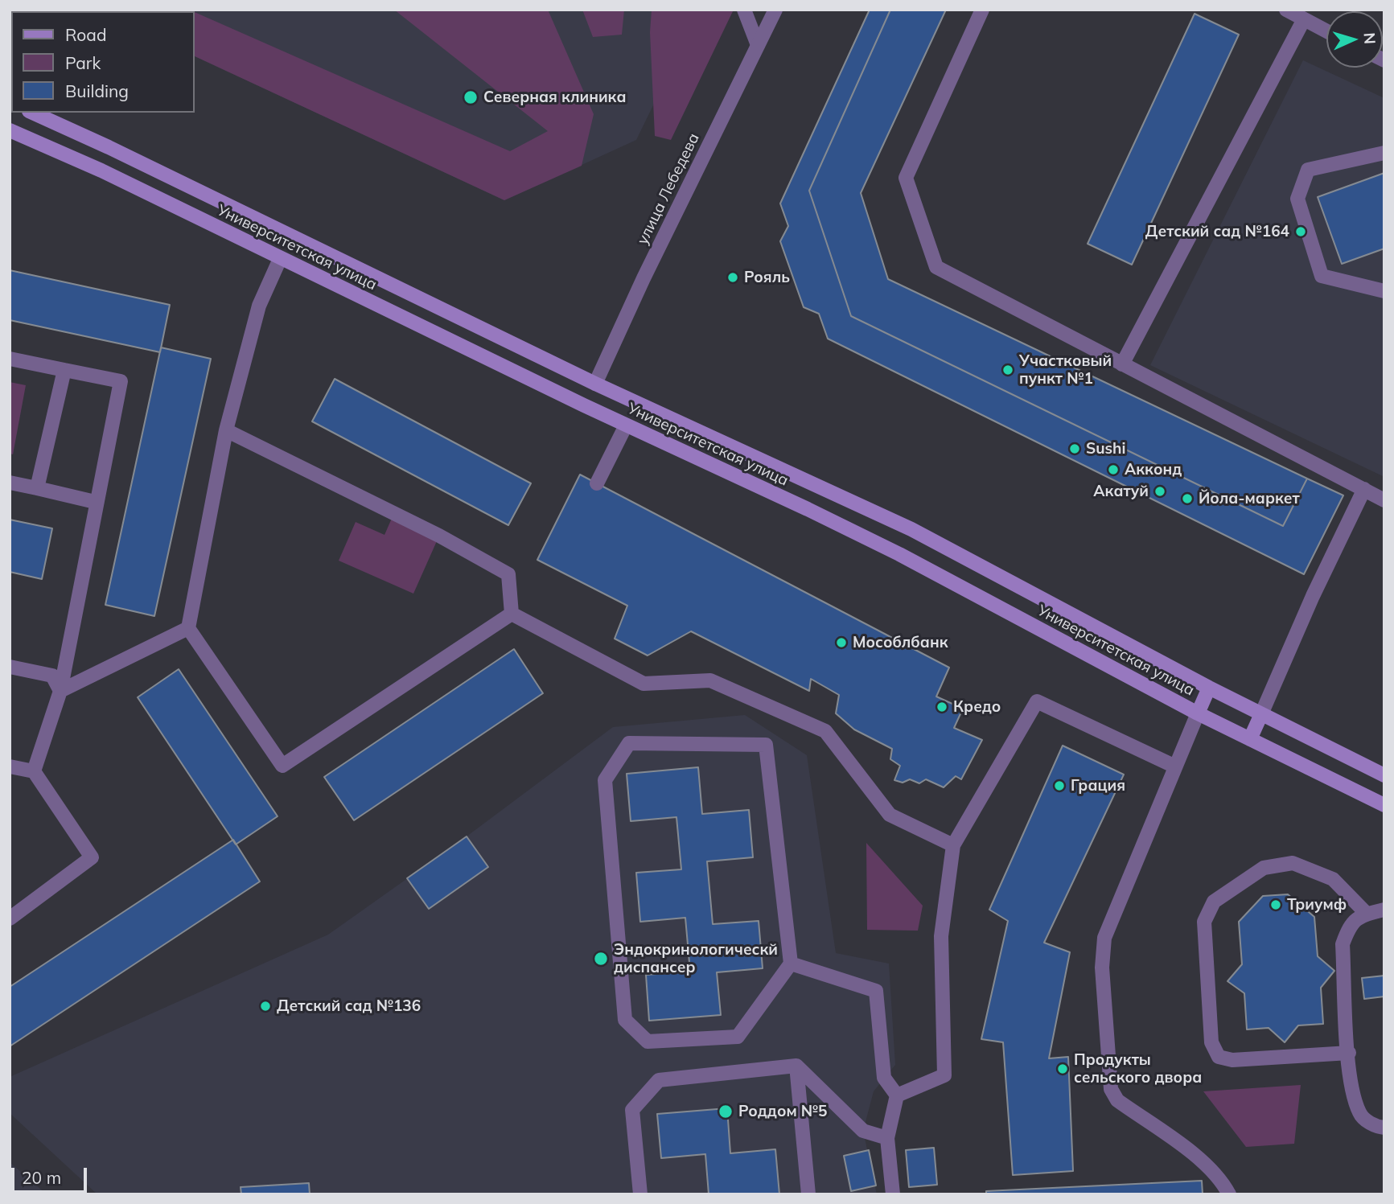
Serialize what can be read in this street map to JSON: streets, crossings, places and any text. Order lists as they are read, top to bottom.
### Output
{
  "streets": {
    "main road": ["Университетская улица"],
    "street": ["улица Лебедева"]
  },
  "crossings": [
    ["улица Лебедева", "Университетская улица"]
  ],
  "places": [
    "Северная клиника",
    "Детский сад №164",
    "Рояль",
    "Участковый пункт №1",
    "Sushi",
    "Акконд",
    "Акатуй",
    "Йола-маркет",
    "Мособлбанк",
    "Кредо",
    "Грация",
    "Триумф",
    "Эндокринологическй диспансер",
    "Детский сад №136",
    "Продукты сельского двора",
    "Роддом №5"
  ],
  "legend": ["Road", "Park", "Building"],
  "scale_bar": "20 m",
  "north": "right"
}
